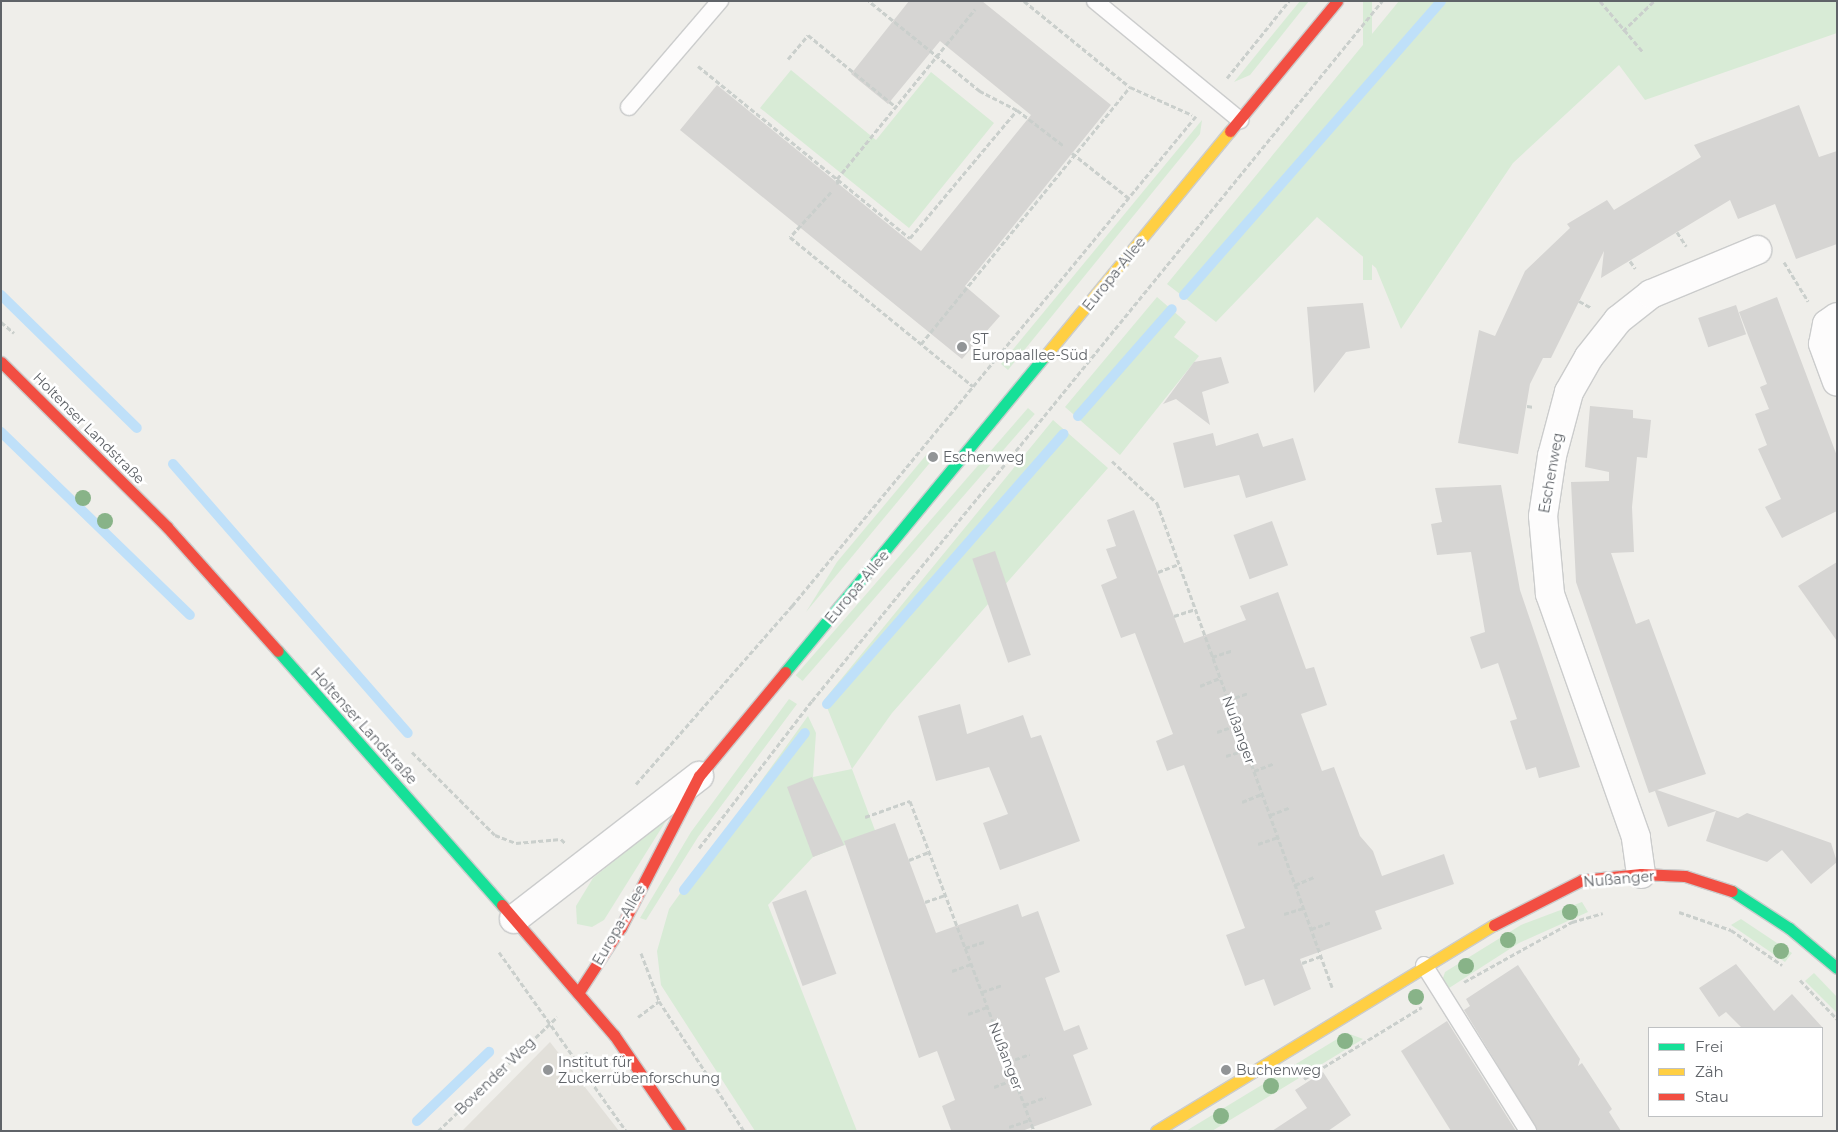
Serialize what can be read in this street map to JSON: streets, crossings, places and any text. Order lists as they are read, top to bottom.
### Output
{
  "streets": {
    "street": [
      "Europa-Allee",
      "Holtenser Landstraße",
      "Eschenweg",
      "Nußanger"
    ],
    "path": ["Bovender Weg"]
  },
  "crossings": [
    ["Europa-Allee", "Holtenser Landstraße"],
    ["Eschenweg", "Nußanger"]
  ],
  "places": [
    "ST Europaallee-Süd",
    "Eschenweg",
    "Institut für Zuckerrübenforschung",
    "Buchenweg"
  ],
  "legend": ["Frei", "Zäh", "Stau"]
}
